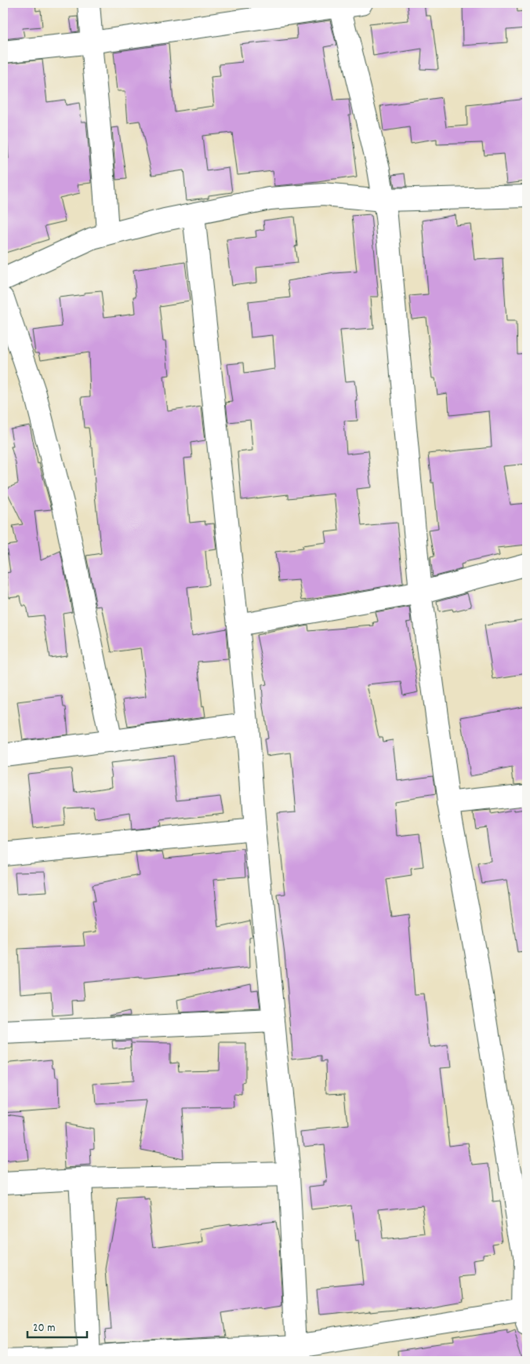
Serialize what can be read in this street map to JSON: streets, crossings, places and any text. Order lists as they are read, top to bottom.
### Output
{
  "scale_bar": "20 m"
}
